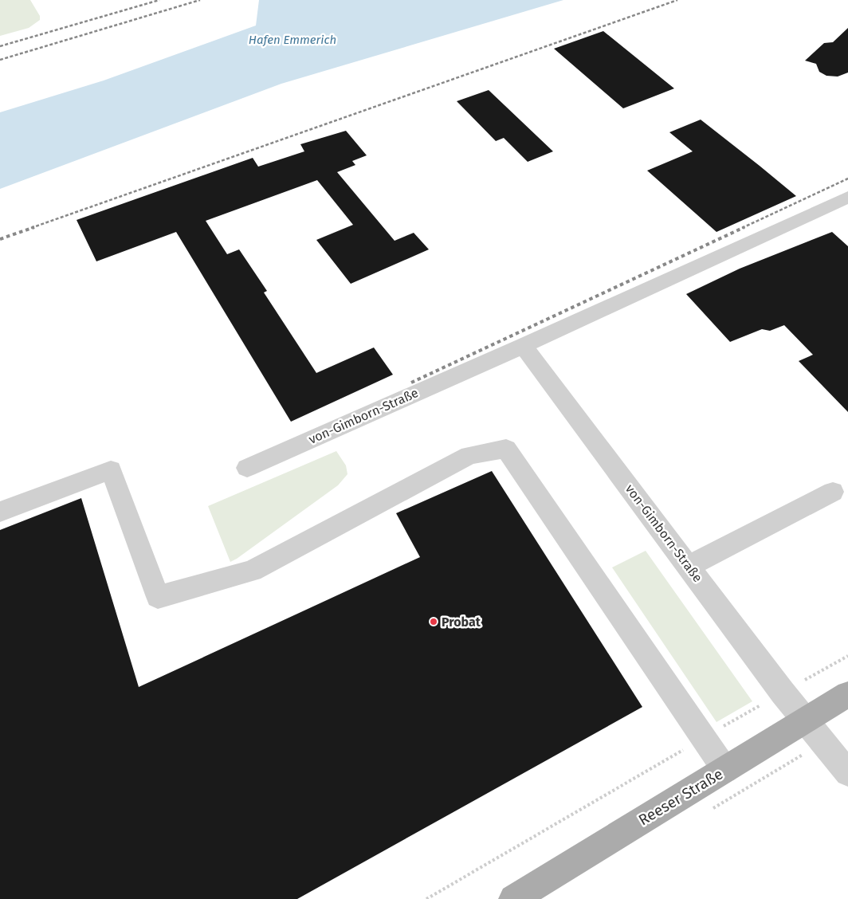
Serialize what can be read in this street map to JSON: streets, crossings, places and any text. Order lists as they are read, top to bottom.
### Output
{
  "streets": {
    "main road": ["Reeser Straße"],
    "street": ["von-Gimborn-Straße"]
  },
  "crossings": [
    ["von-Gimborn-Straße", "Reeser Straße"]
  ],
  "water": ["Hafen Emmerich"],
  "places": ["Probat"]
}
